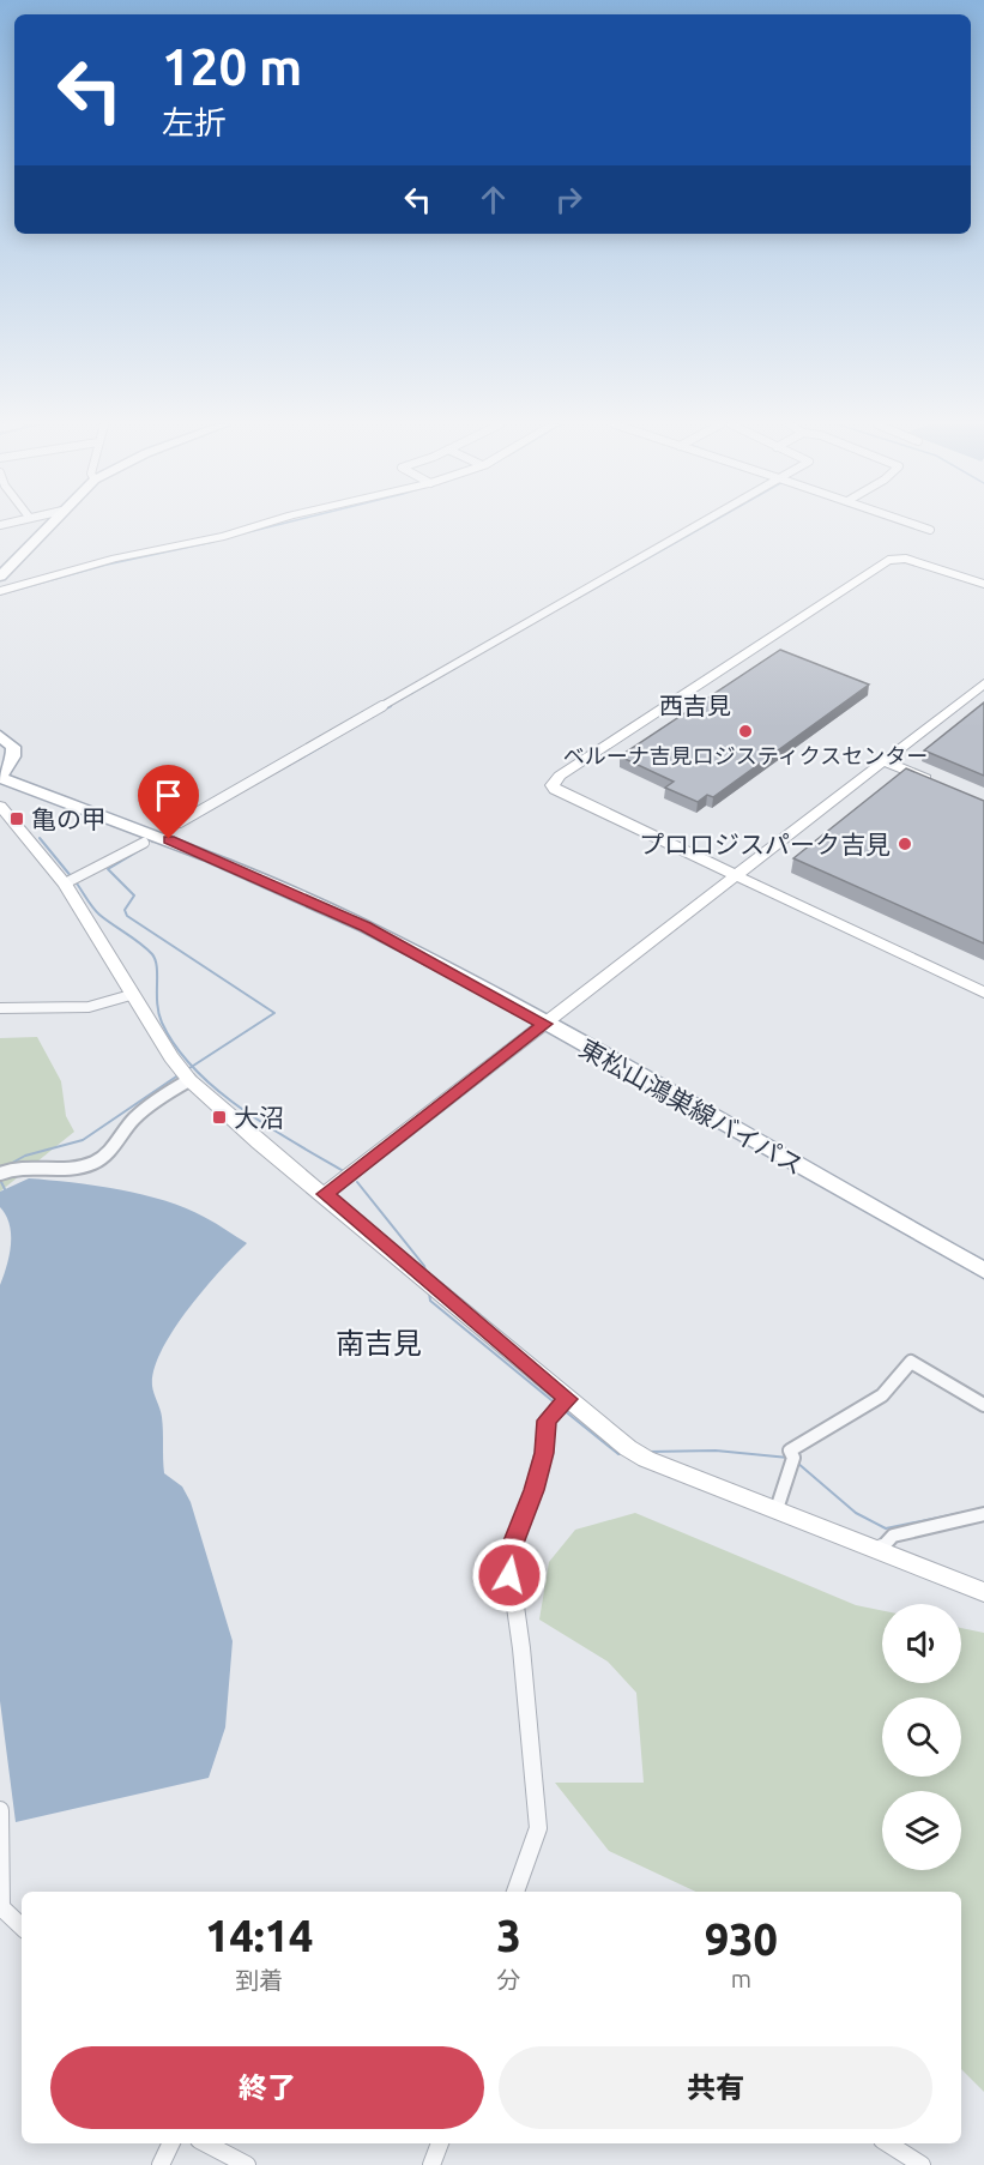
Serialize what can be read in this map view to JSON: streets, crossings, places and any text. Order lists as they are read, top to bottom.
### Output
{
  "streets": {
    "main road": ["東松山鴻巣線バイパス"]
  },
  "districts": ["西吉見", "南吉見"],
  "places": {
    "other": ["ベルーナ吉見ロジスティクスセンター", "プロロジスパーク吉見"],
    "transit": ["亀の甲", "大沼"]
  },
  "page": {
    "turn": ["120 m", "左折"],
    "eta": [
      "14:14",
      "到着",
      "3",
      "分",
      "930",
      "m"
    ],
    "buttons": ["終了", "共有"]
  }
}
